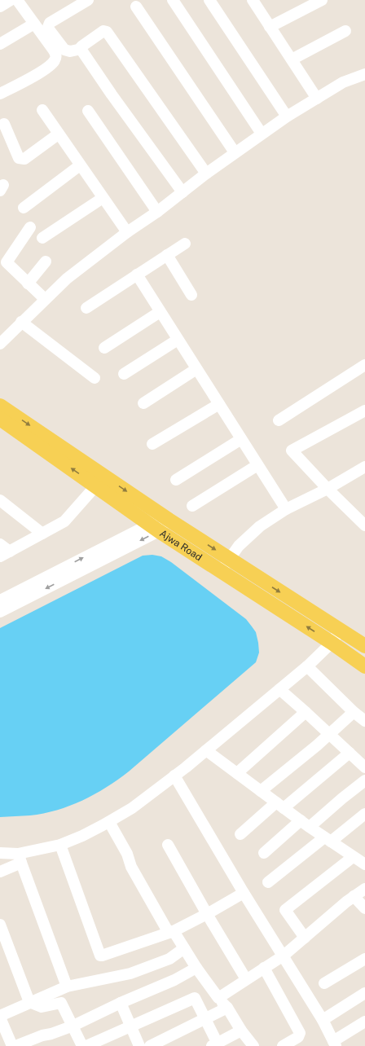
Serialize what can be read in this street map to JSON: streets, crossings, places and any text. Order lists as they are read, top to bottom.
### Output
{
  "streets": {
    "main road": ["Ajwa Road"]
  }
}
